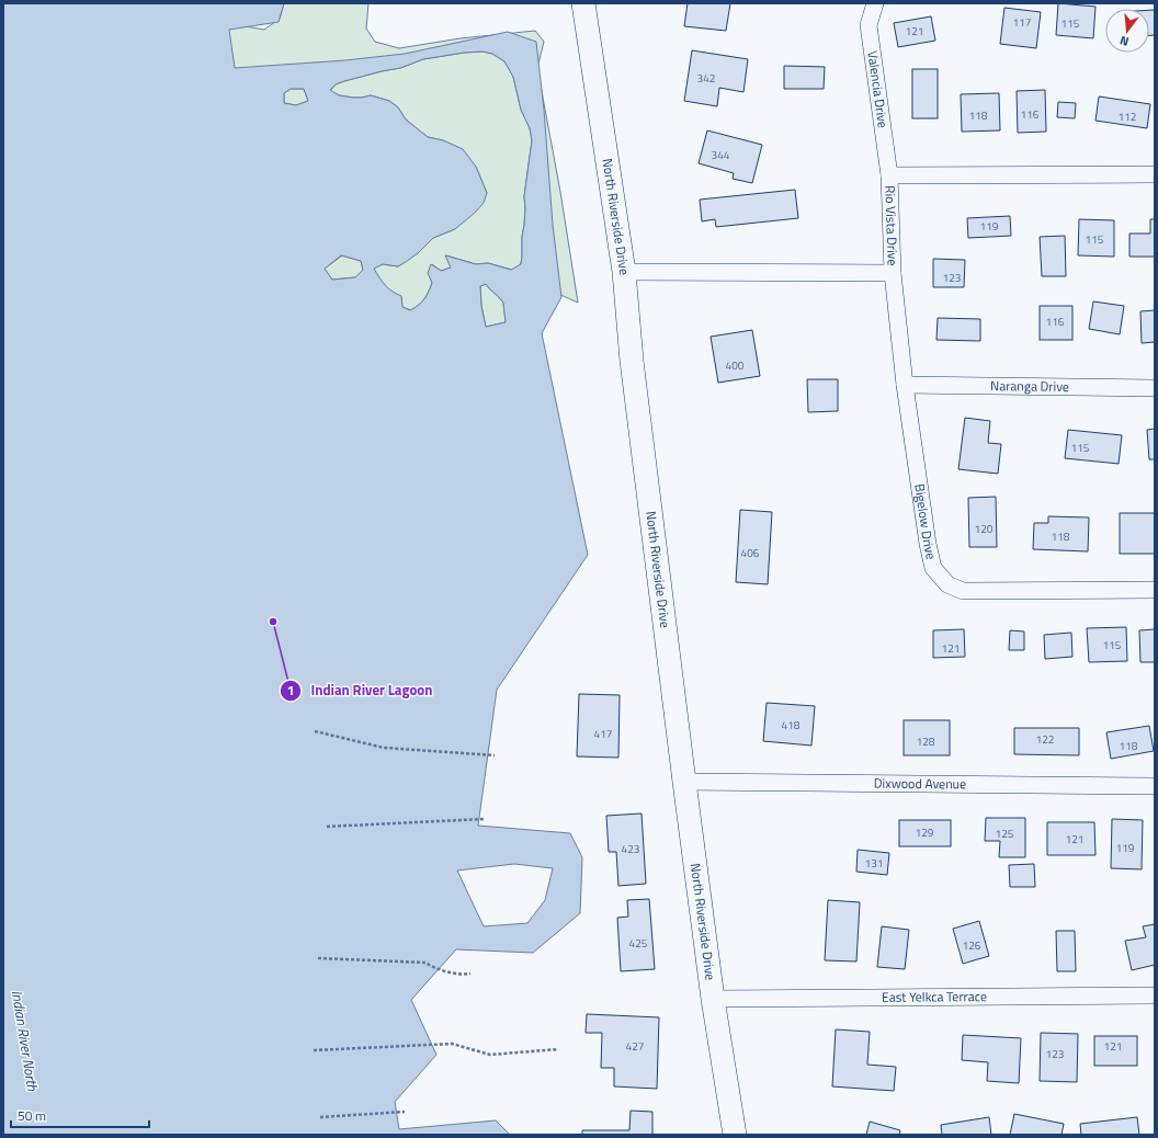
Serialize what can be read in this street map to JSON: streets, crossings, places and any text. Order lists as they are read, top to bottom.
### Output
{
  "streets": {
    "street": [
      "Valencia Drive",
      "North Riverside Drive",
      "Rio Vista Drive",
      "Naranga Drive",
      "Bigelow Drive",
      "Dixwood Avenue",
      "East Yelkca Terrace"
    ]
  },
  "crossings": [
    ["Valencia Drive", "Rio Vista Drive"],
    ["North Riverside Drive", "Rio Vista Drive"],
    ["North Riverside Drive", "Dixwood Avenue"],
    ["North Riverside Drive", "East Yelkca Terrace"],
    ["Rio Vista Drive", "Bigelow Drive"],
    ["Naranga Drive", "Bigelow Drive"]
  ],
  "water": ["Indian River North"],
  "places": ["Indian River Lagoon"],
  "house_numbers": [
    "117",
    "115",
    "121",
    "342",
    "116",
    "118",
    "112",
    "344",
    "119",
    "115",
    "123",
    "116",
    "400",
    "115",
    "120",
    "118",
    "406",
    "115",
    "121",
    "418",
    "417",
    "122",
    "128",
    "118",
    "129",
    "125",
    "121",
    "119",
    "423",
    "131",
    "425",
    "126",
    "427",
    "121",
    "123"
  ],
  "scale_bar": "50 m",
  "north": "bottom"
}
